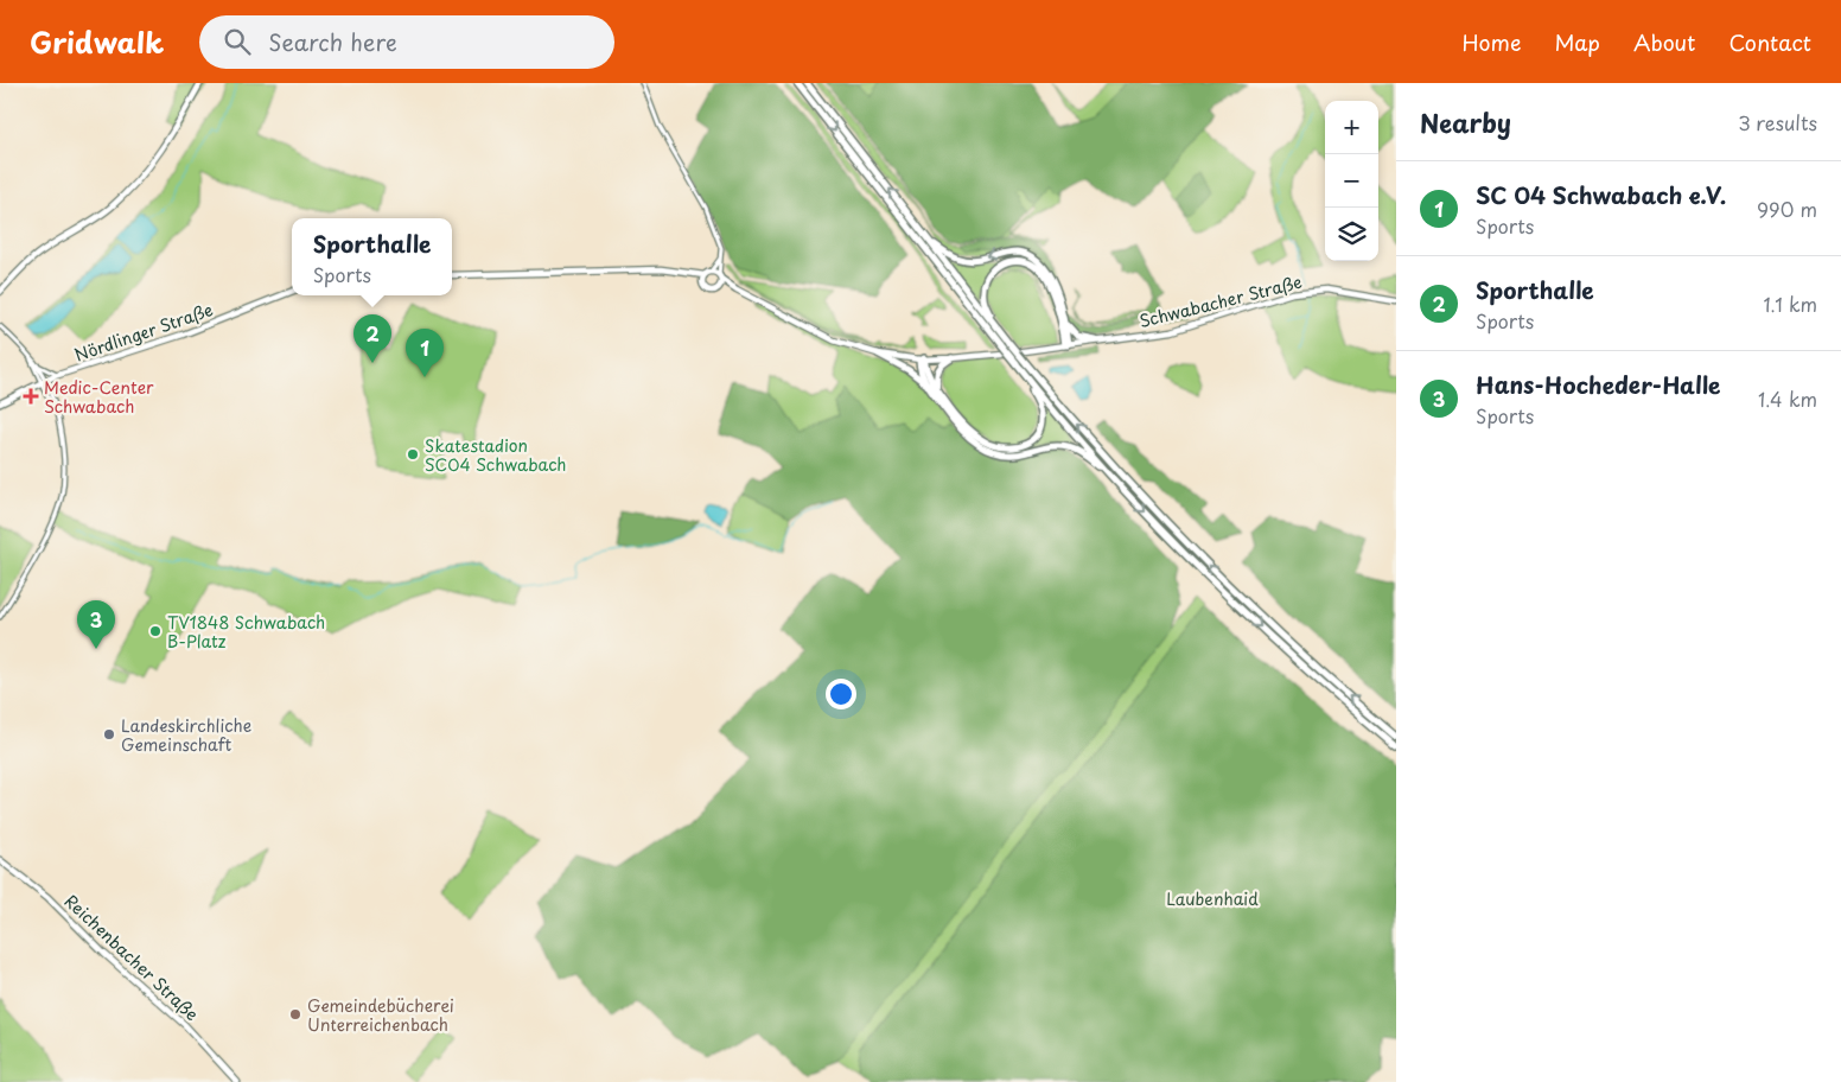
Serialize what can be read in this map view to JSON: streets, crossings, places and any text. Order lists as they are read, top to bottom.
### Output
{
  "streets": {
    "main road": ["Schwabacher Straße", "Nördlinger Straße", "Reichenbacher Straße"]
  },
  "parks": ["Laubenhaid"],
  "places": {
    "health": ["Medic-Center Schwabach"],
    "other": [
      "Skatestadion SC04 Schwabach",
      "TV1848 Schwabach B-Platz",
      "Landeskirchliche Gemeinschaft",
      "Gemeindebücherei Unterreichenbach"
    ]
  },
  "page": {
    "header": "Gridwalk",
    "search": "Search here",
    "nav": [
      "Home",
      "Map",
      "About",
      "Contact"
    ],
    "heading": ["Nearby", "3 results"],
    "map_buttons": ["+", "−"],
    "list": [
      {
        "mark": "1",
        "name": "SC 04 Schwabach e.V.",
        "note": "Sports",
        "value": "990 m"
      },
      {
        "mark": "2",
        "name": "Sporthalle",
        "note": "Sports",
        "value": "1.1 km"
      },
      {
        "mark": "3",
        "name": "Hans-Hocheder-Halle",
        "note": "Sports",
        "value": "1.4 km"
      }
    ],
    "popup": ["Sporthalle", "Sports"],
    "pins": ["2", "1", "3"]
  }
}
